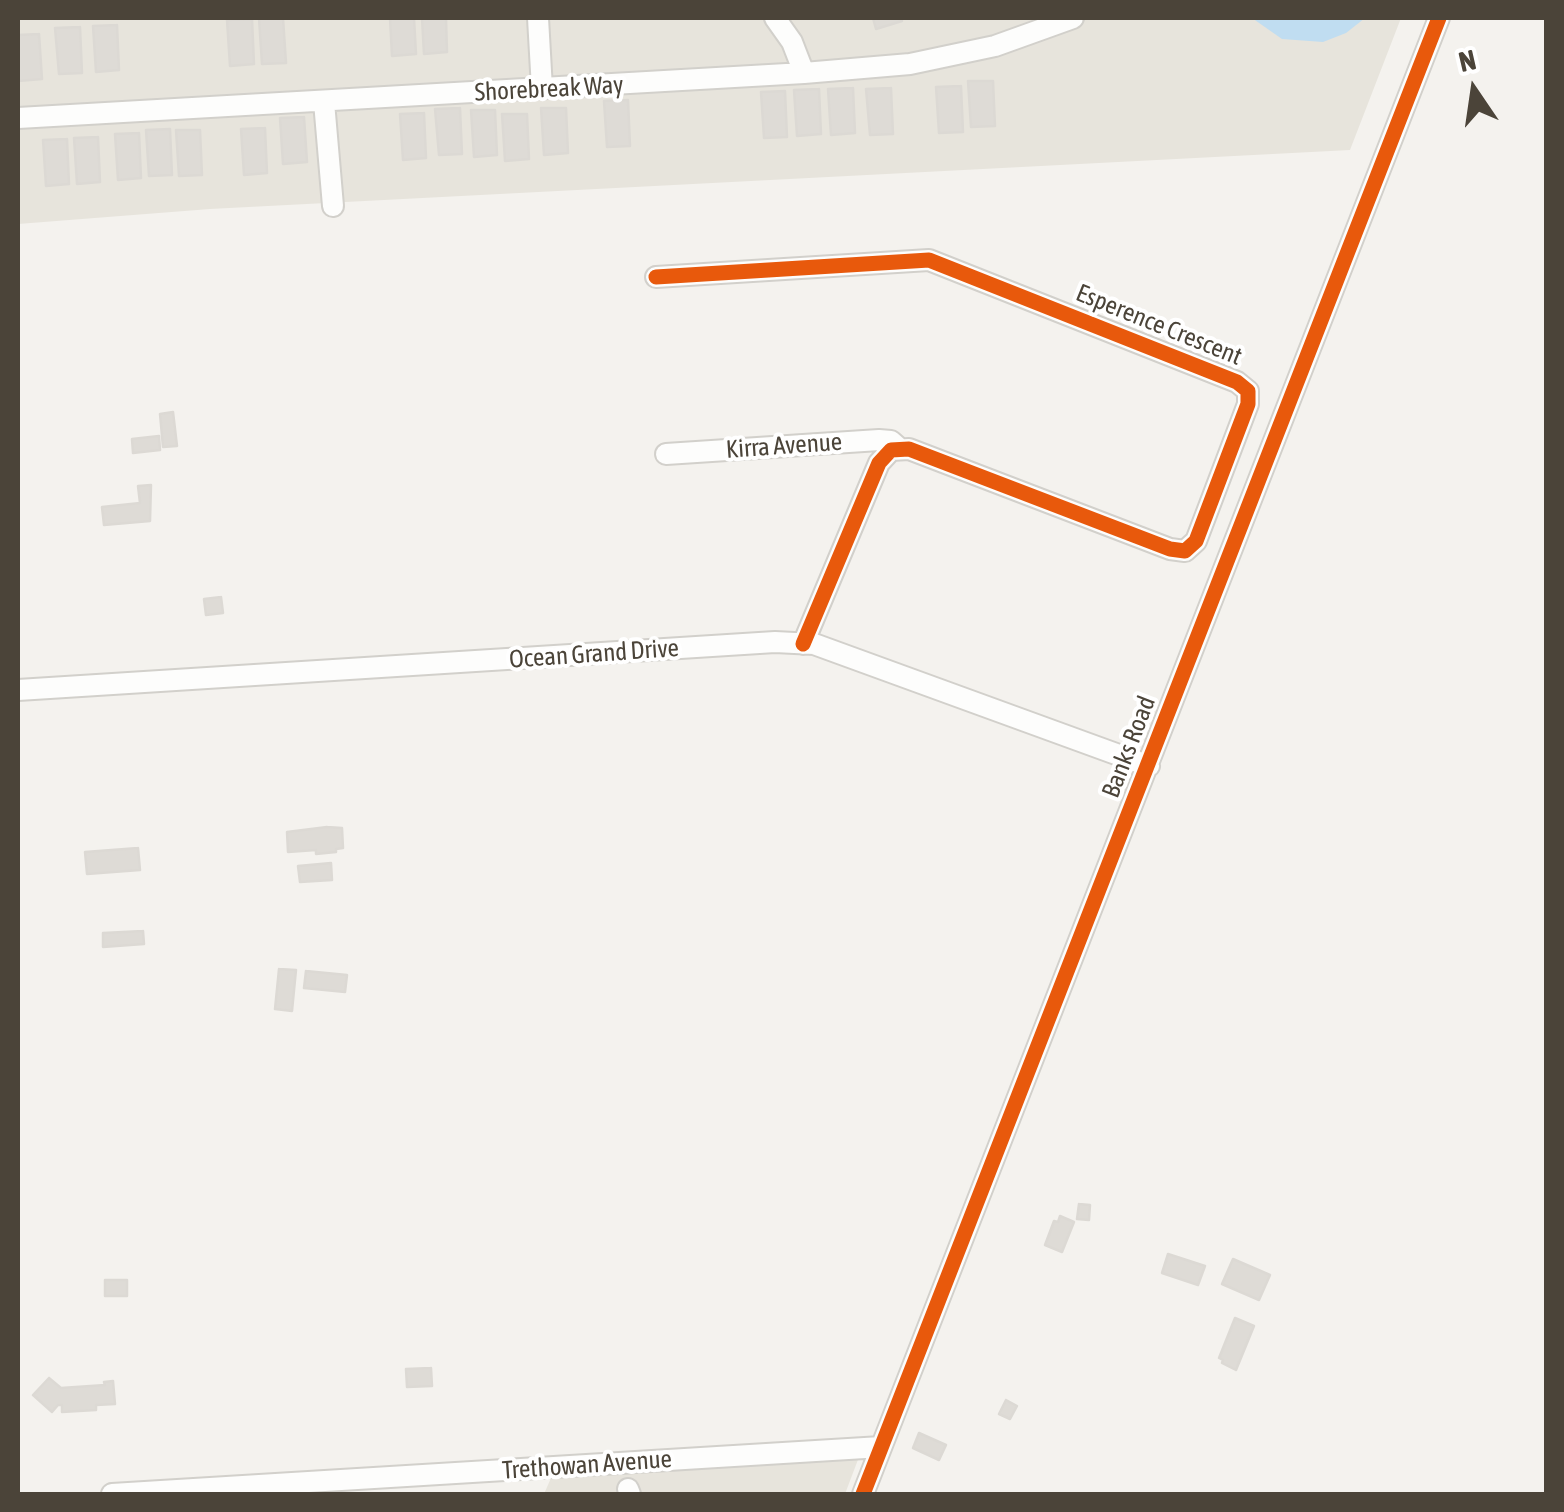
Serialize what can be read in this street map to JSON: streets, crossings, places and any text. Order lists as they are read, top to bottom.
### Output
{
  "streets": {
    "street": [
      "Shorebreak Way",
      "Esperence Crescent",
      "Kirra Avenue",
      "Ocean Grand Drive",
      "Banks Road",
      "Trethowan Avenue"
    ]
  },
  "crossings": [
    ["Esperence Crescent", "Kirra Avenue"],
    ["Ocean Grand Drive", "Banks Road"],
    ["Banks Road", "Trethowan Avenue"]
  ],
  "north": "top"
}
